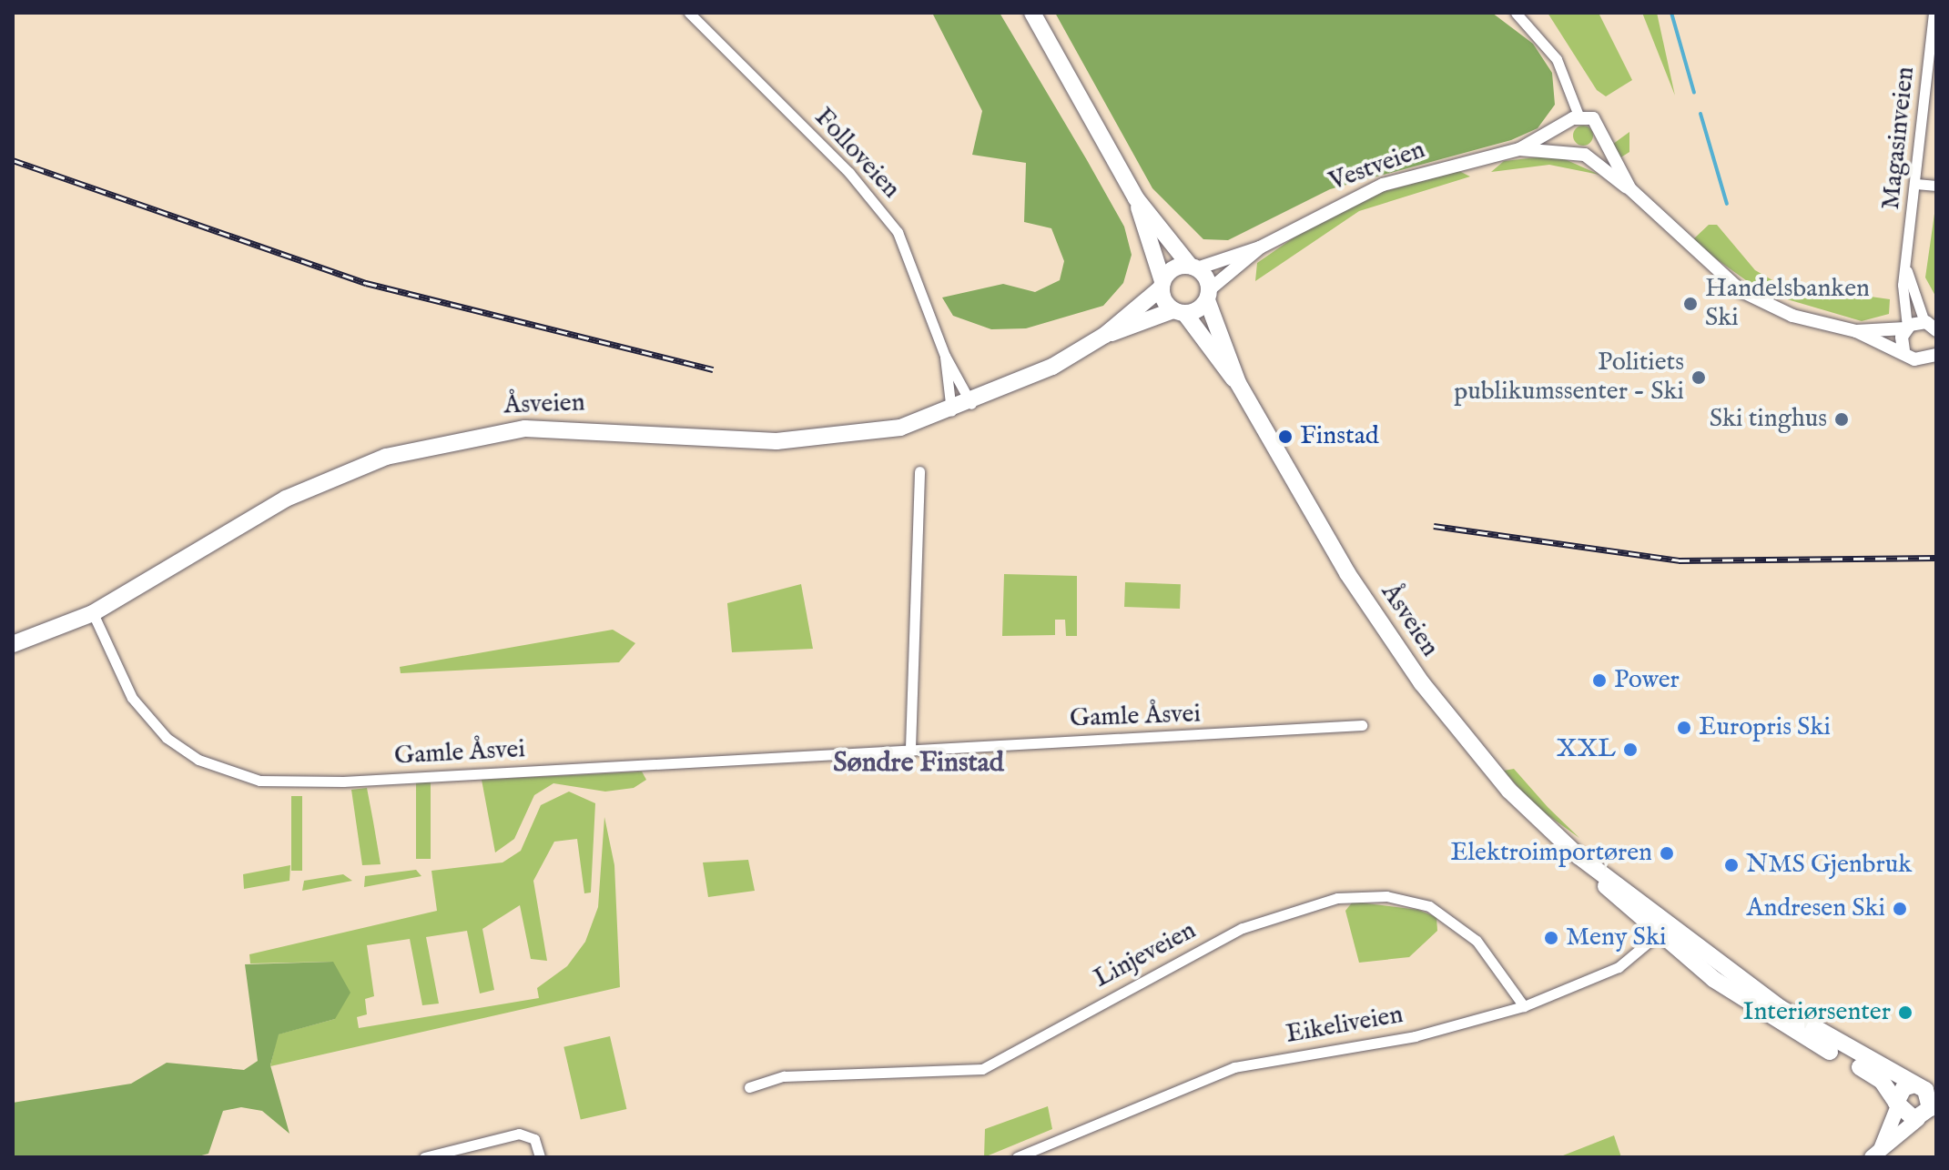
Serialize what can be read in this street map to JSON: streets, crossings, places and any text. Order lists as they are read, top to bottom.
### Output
{
  "streets": {
    "main road": ["Åsveien"],
    "street": [
      "Magasinveien",
      "Folloveien",
      "Vestveien",
      "Gamle Åsvei",
      "Linjeveien",
      "Eikeliveien"
    ]
  },
  "crossings": [
    ["Folloveien", "Åsveien"],
    ["Vestveien", "Åsveien"],
    ["Åsveien", "Gamle Åsvei"],
    ["Åsveien", "Eikeliveien"],
    ["Linjeveien", "Eikeliveien"]
  ],
  "districts": ["Søndre Finstad"],
  "places": [
    "Handelsbanken Ski",
    "Politiets publikumssenter - Ski",
    "Ski tinghus",
    "Finstad",
    "Power",
    "Europris Ski",
    "XXL",
    "Elektroimportøren",
    "NMS Gjenbruk",
    "Andresen Ski",
    "Meny Ski",
    "Interiørsenter"
  ]
}
